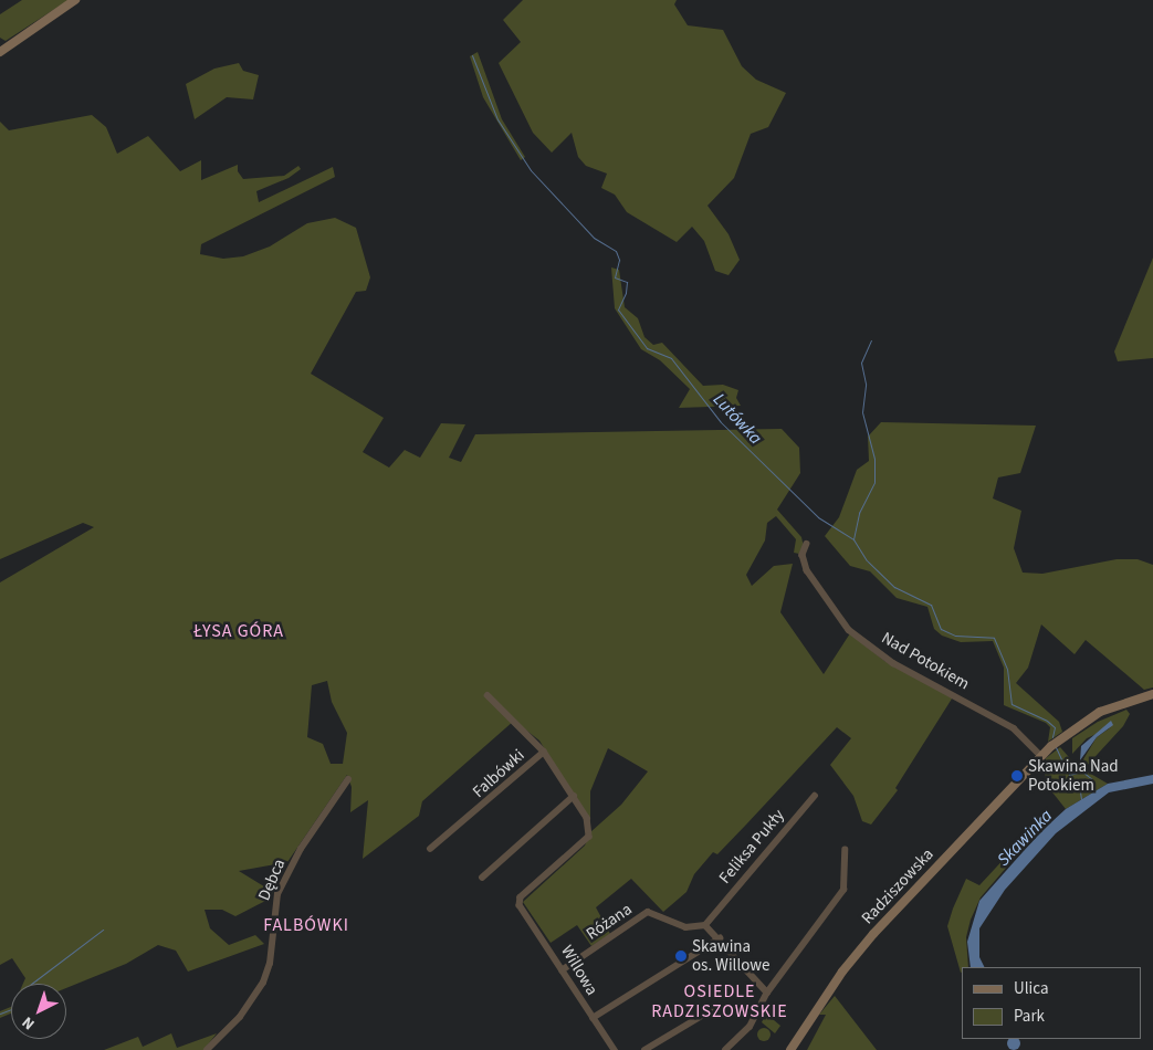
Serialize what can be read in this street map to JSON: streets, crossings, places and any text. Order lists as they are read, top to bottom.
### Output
{
  "streets": {
    "street": [
      "Nad Potokiem",
      "Falbówki",
      "Feliksa Pukły",
      "Dębca",
      "Radziszowska",
      "Różana",
      "Willowa"
    ]
  },
  "crossings": [
    ["Nad Potokiem", "Radziszowska"],
    ["Falbówki", "Willowa"],
    ["Feliksa Pukły", "Różana"],
    ["Różana", "Willowa"]
  ],
  "districts": ["ŁYSA GÓRA", "FALBÓWKI", "OSIEDLE RADZISZOWSKIE"],
  "water": ["Lutówka", "Skawinka"],
  "places": ["Skawina Nad Potokiem", "Skawina os. Willowe"],
  "legend": ["Ulica", "Park"],
  "north": "bottom left"
}
